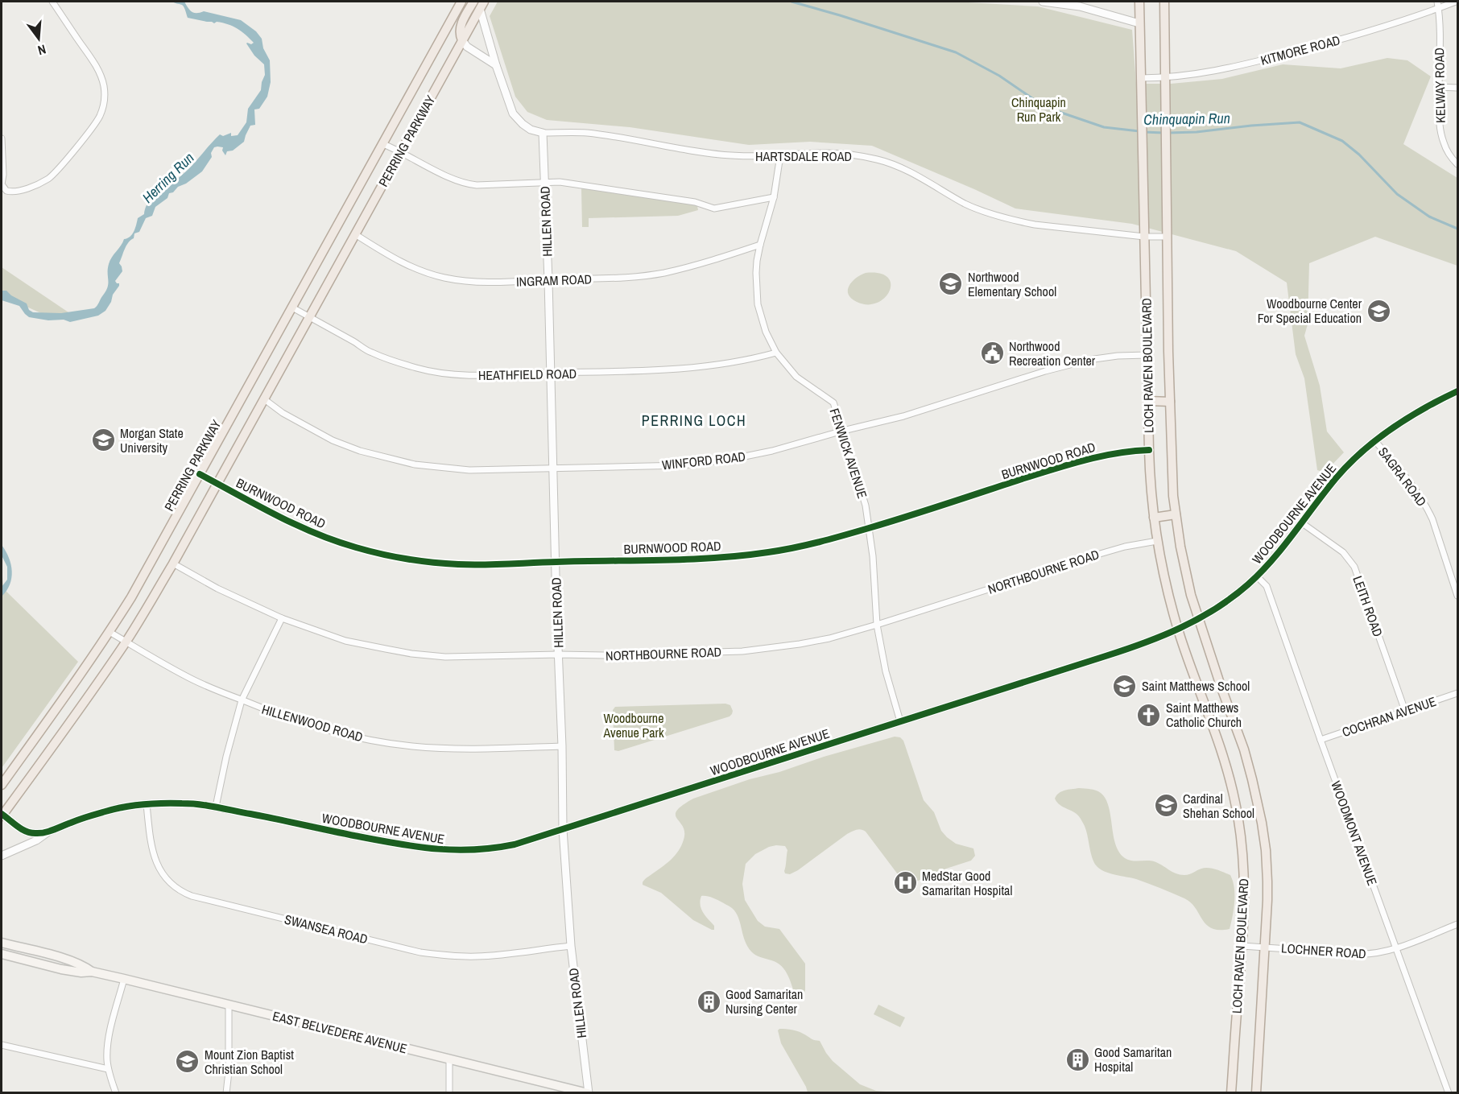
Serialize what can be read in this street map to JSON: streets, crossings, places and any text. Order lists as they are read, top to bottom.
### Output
{
  "streets": {
    "main road": ["PERRING PARKWAY", "LOCH RAVEN BOULEVARD", "EAST BELVEDERE AVENUE"],
    "street": [
      "KITMORE ROAD",
      "KELWAY ROAD",
      "HARTSDALE ROAD",
      "HILLEN ROAD",
      "INGRAM ROAD",
      "HEATHFIELD ROAD",
      "FENWICK AVENUE",
      "WINFORD ROAD",
      "BURNWOOD ROAD",
      "SAGRA ROAD",
      "WOODBOURNE AVENUE",
      "NORTHBOURNE ROAD",
      "LEITH ROAD",
      "COCHRAN AVENUE",
      "HILLENWOOD ROAD",
      "WOODMONT AVENUE",
      "SWANSEA ROAD",
      "LOCHNER ROAD"
    ]
  },
  "crossings": [
    ["KITMORE ROAD", "KELWAY ROAD"],
    ["KITMORE ROAD", "LOCH RAVEN BOULEVARD"],
    ["PERRING PARKWAY", "INGRAM ROAD"],
    ["PERRING PARKWAY", "HEATHFIELD ROAD"],
    ["PERRING PARKWAY", "WINFORD ROAD"],
    ["PERRING PARKWAY", "BURNWOOD ROAD"],
    ["PERRING PARKWAY", "WOODBOURNE AVENUE"],
    ["PERRING PARKWAY", "NORTHBOURNE ROAD"],
    ["PERRING PARKWAY", "HILLENWOOD ROAD"],
    ["HARTSDALE ROAD", "HILLEN ROAD"],
    ["HARTSDALE ROAD", "LOCH RAVEN BOULEVARD"],
    ["HARTSDALE ROAD", "FENWICK AVENUE"],
    ["HILLEN ROAD", "INGRAM ROAD"],
    ["HILLEN ROAD", "HEATHFIELD ROAD"],
    ["HILLEN ROAD", "WINFORD ROAD"],
    ["HILLEN ROAD", "BURNWOOD ROAD"],
    ["HILLEN ROAD", "WOODBOURNE AVENUE"],
    ["HILLEN ROAD", "NORTHBOURNE ROAD"],
    ["HILLEN ROAD", "HILLENWOOD ROAD"],
    ["HILLEN ROAD", "SWANSEA ROAD"],
    ["HILLEN ROAD", "EAST BELVEDERE AVENUE"],
    ["INGRAM ROAD", "FENWICK AVENUE"],
    ["LOCH RAVEN BOULEVARD", "WINFORD ROAD"],
    ["LOCH RAVEN BOULEVARD", "BURNWOOD ROAD"],
    ["LOCH RAVEN BOULEVARD", "WOODBOURNE AVENUE"],
    ["LOCH RAVEN BOULEVARD", "NORTHBOURNE ROAD"],
    ["LOCH RAVEN BOULEVARD", "LOCHNER ROAD"],
    ["HEATHFIELD ROAD", "FENWICK AVENUE"],
    ["FENWICK AVENUE", "WINFORD ROAD"],
    ["FENWICK AVENUE", "BURNWOOD ROAD"],
    ["FENWICK AVENUE", "WOODBOURNE AVENUE"],
    ["FENWICK AVENUE", "NORTHBOURNE ROAD"],
    ["SAGRA ROAD", "WOODBOURNE AVENUE"],
    ["WOODBOURNE AVENUE", "LEITH ROAD"],
    ["WOODBOURNE AVENUE", "WOODMONT AVENUE"],
    ["WOODBOURNE AVENUE", "SWANSEA ROAD"],
    ["LEITH ROAD", "COCHRAN AVENUE"],
    ["COCHRAN AVENUE", "WOODMONT AVENUE"],
    ["WOODMONT AVENUE", "LOCHNER ROAD"]
  ],
  "districts": ["PERRING LOCH"],
  "water": ["Chinquapin Run", "Herring Run"],
  "parks": ["Chinquapin Run Park", "Woodbourne Avenue Park"],
  "places": {
    "school or university": [
      "Northwood Elementary School",
      "Woodbourne Center For Special Education",
      "Morgan State University",
      "Saint Matthews School",
      "Cardinal Shehan School",
      "Mount Zion Baptist Christian School"
    ],
    "public building": ["Northwood Recreation Center"],
    "church": ["Saint Matthews Catholic Church"],
    "hospital": ["MedStar Good Samaritan Hospital"],
    "building": ["Good Samaritan Nursing Center", "Good Samaritan Hospital"]
  },
  "north": "bottom"
}
